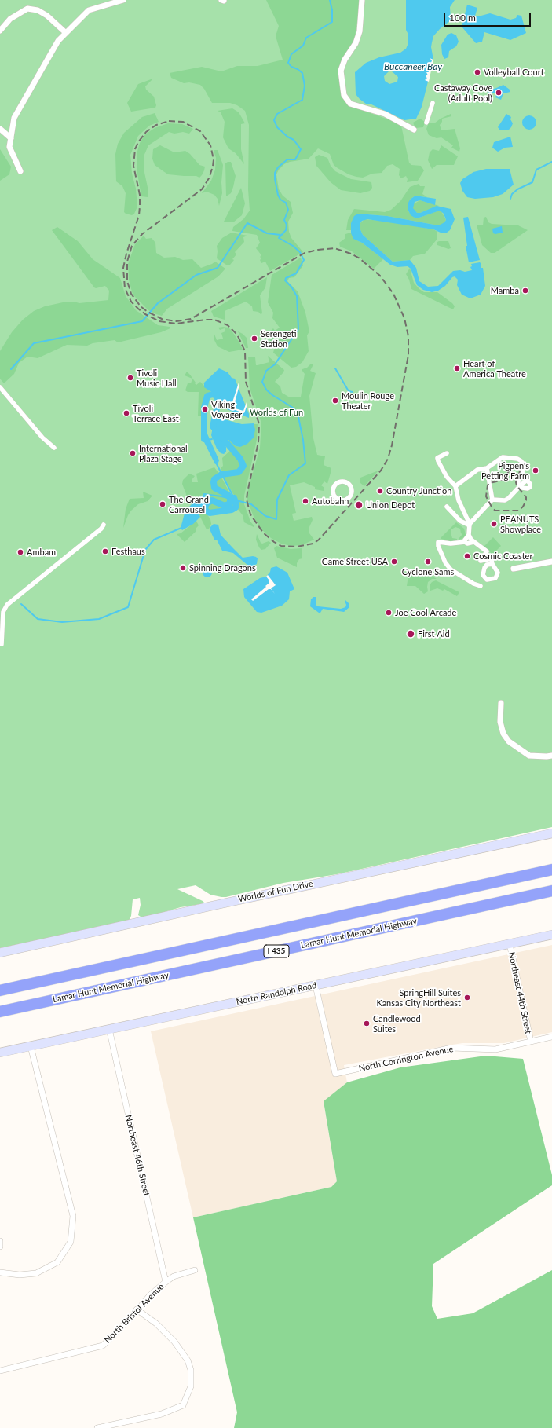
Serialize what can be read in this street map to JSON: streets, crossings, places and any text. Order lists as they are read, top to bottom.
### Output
{
  "streets": {
    "highway": ["Lamar Hunt Memorial Highway", "I 435"],
    "main road": ["Worlds of Fun Drive", "North Randolph Road"],
    "street": [
      "Northeast 44th Street",
      "North Corrington Avenue",
      "Northeast 46th Street",
      "North Bristol Avenue"
    ]
  },
  "crossings": [
    ["Northeast 44th Street", "North Randolph Road"],
    ["Northeast 44th Street", "North Corrington Avenue"],
    ["North Randolph Road", "North Corrington Avenue"],
    ["North Randolph Road", "Northeast 46th Street"],
    ["Northeast 46th Street", "North Bristol Avenue"]
  ],
  "water": ["Buccaneer Bay"],
  "parks": ["Worlds of Fun"],
  "places": [
    "Volleyball Court",
    "Castaway Cove (Adult Pool)",
    "Mamba",
    "Serengeti Station",
    "Heart of America Theatre",
    "Tivoli Music Hall",
    "Moulin Rouge Theater",
    "Viking Voyager",
    "Tivoli Terrace East",
    "International Plaza Stage",
    "Pigpen's Petting Farm",
    "Country Junction",
    "Autobahn",
    "The Grand Carrousel",
    "Union Depot",
    "PEANUTS Showplace",
    "Festhaus",
    "Ambam",
    "Cosmic Coaster",
    "Game Street USA",
    "Cyclone Sams",
    "Spinning Dragons",
    "Joe Cool Arcade",
    "First Aid",
    "SpringHill Suites Kansas City Northeast",
    "Candlewood Suites"
  ],
  "scale_bar": "100 m"
}
